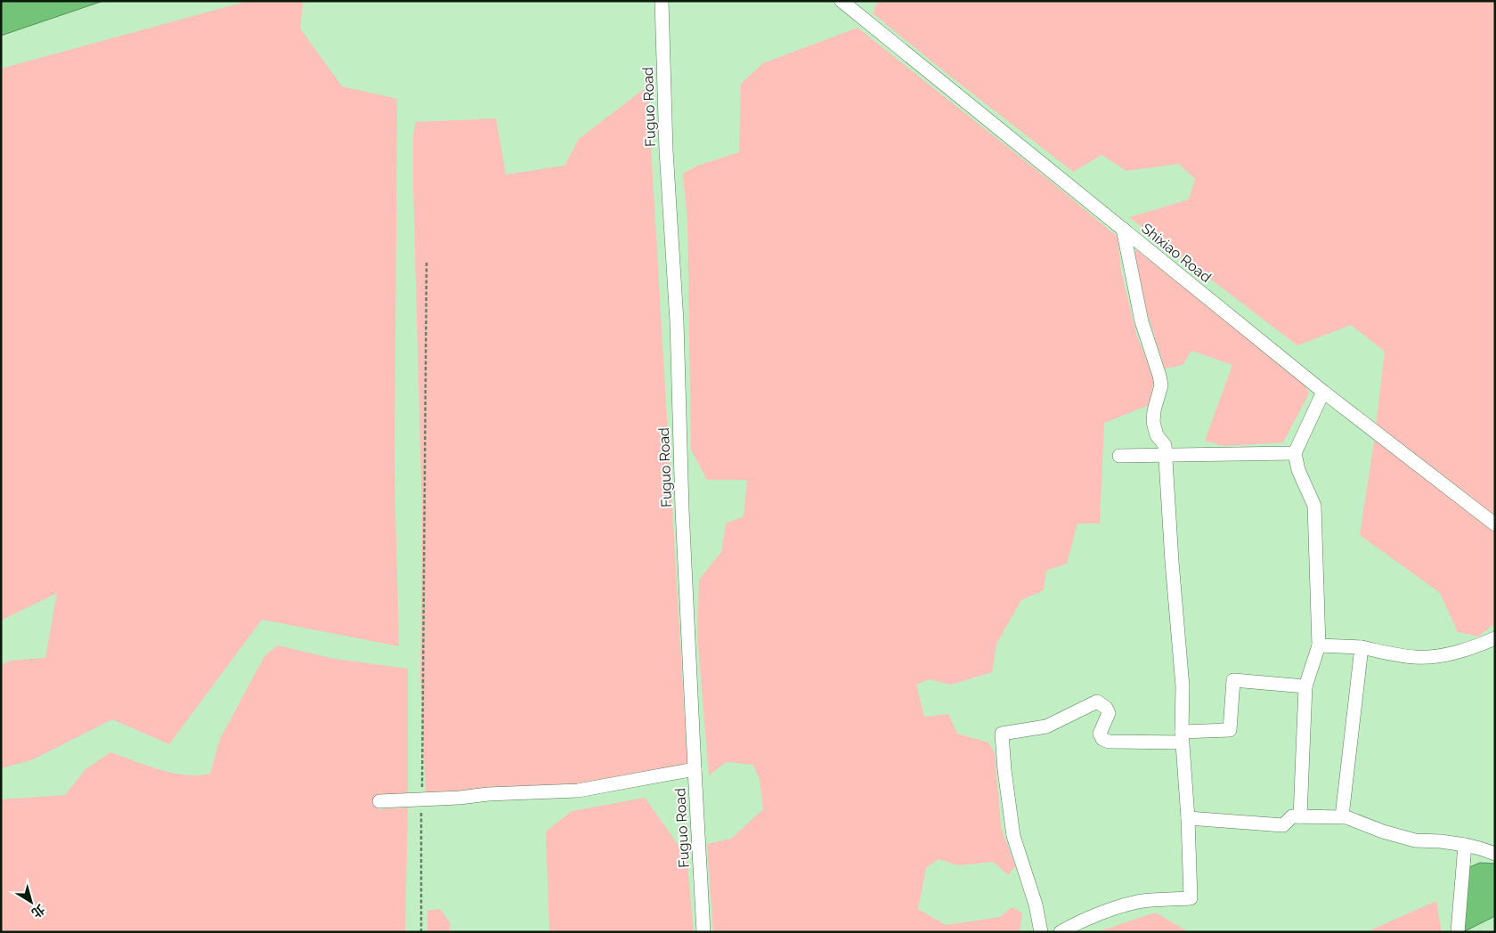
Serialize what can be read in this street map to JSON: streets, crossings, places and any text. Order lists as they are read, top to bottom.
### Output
{
  "streets": {
    "street": ["Fuguo Road", "Shixiao Road"]
  },
  "north": "bottom right"
}
